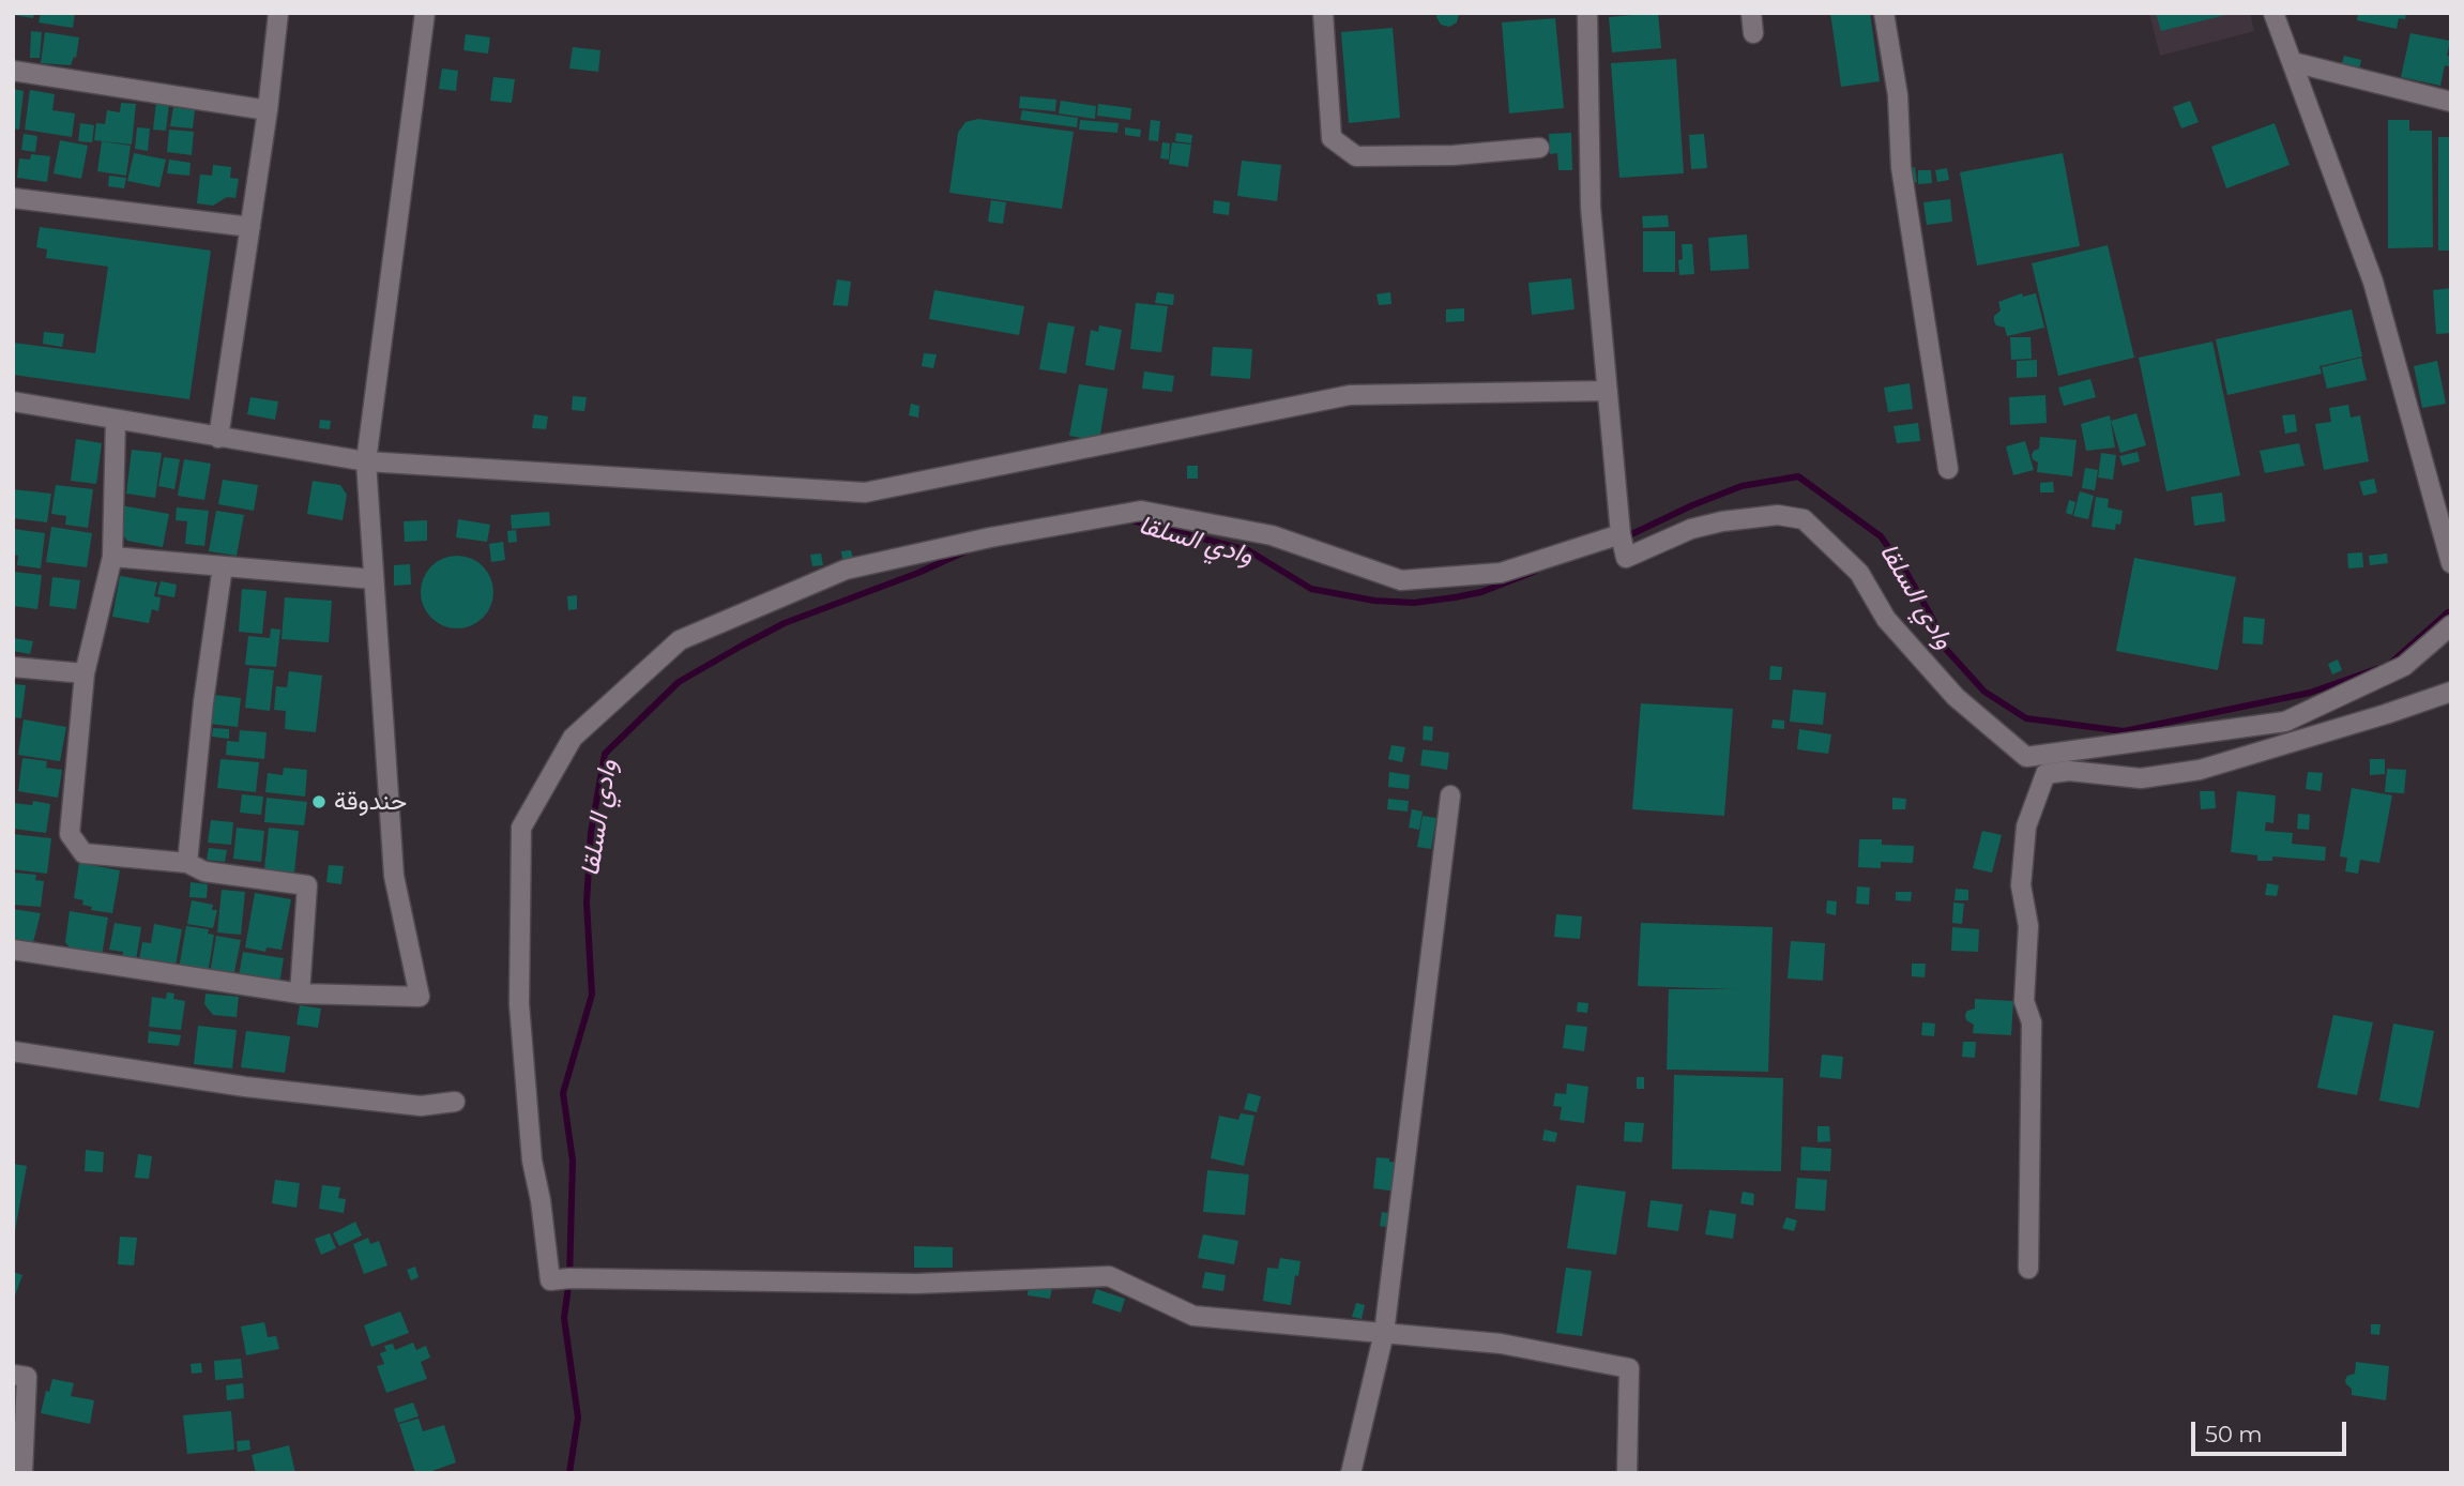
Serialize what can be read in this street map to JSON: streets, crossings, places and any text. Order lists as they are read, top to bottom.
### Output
{
  "water": ["وادي السلقا"],
  "places": ["حندوقة"],
  "scale_bar": "50 m"
}
